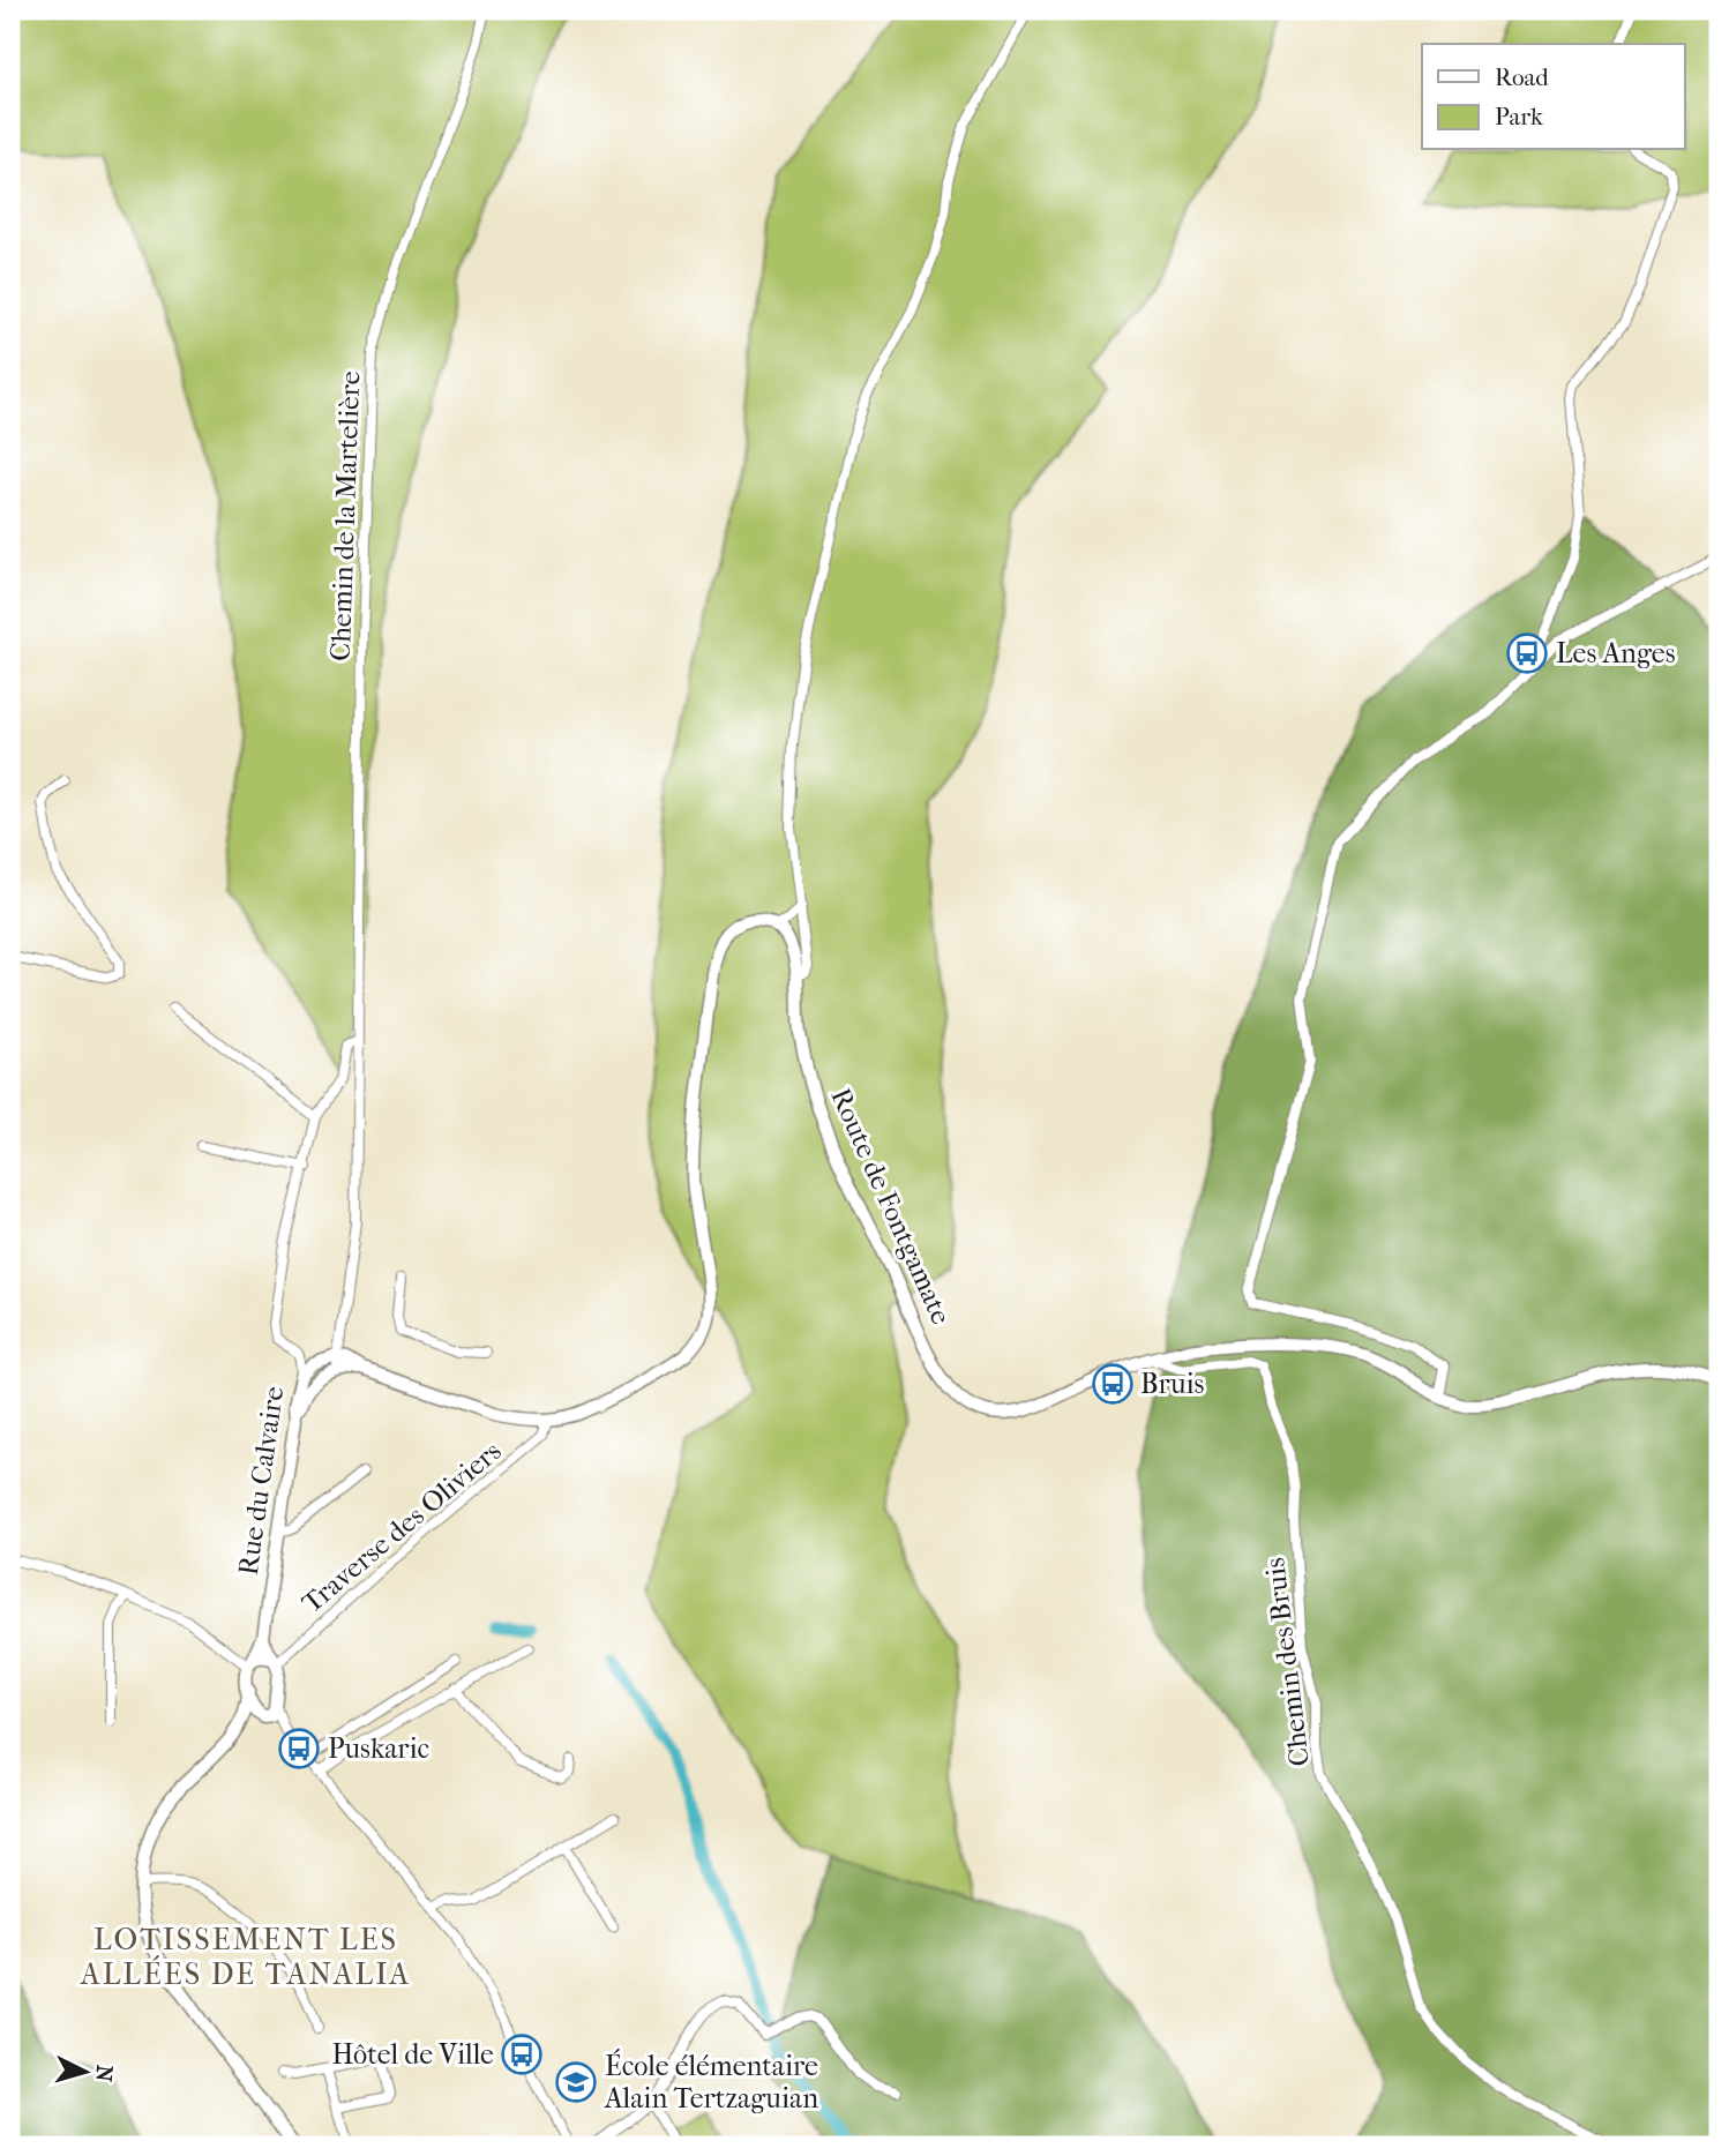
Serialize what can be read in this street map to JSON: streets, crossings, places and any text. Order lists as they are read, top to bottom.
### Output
{
  "streets": {
    "street": [
      "Chemin de la Martelière",
      "Route de Fontgamate",
      "Rue du Calvaire",
      "Traverse des Oliviers",
      "Chemin des Bruis"
    ]
  },
  "crossings": [
    ["Chemin de la Martelière", "Rue du Calvaire"],
    ["Route de Fontgamate", "Chemin des Bruis"],
    ["Rue du Calvaire", "Traverse des Oliviers"]
  ],
  "districts": ["LOTISSEMENT LES ALLÉES DE TANALIA"],
  "places": {
    "bus stop": [
      "Les Anges",
      "Bruis",
      "Puskaric",
      "Hôtel de Ville"
    ],
    "school or university": ["École élémentaire Alain Tertzaguian"]
  },
  "legend": ["Road", "Park"],
  "north": "right"
}
